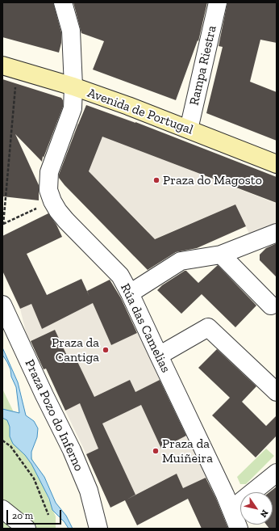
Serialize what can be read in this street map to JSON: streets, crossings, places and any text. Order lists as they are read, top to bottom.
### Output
{
  "streets": {
    "street": [
      "Rampa Riestra",
      "Avenida de Portugal",
      "Rúa das Camelias",
      "Praza Pozo do Inferno"
    ]
  },
  "crossings": [
    ["Rampa Riestra", "Avenida de Portugal"],
    ["Avenida de Portugal", "Rúa das Camelias"]
  ],
  "places": ["Praza do Magosto", "Praza da Cantiga", "Praza da Muiñeira"],
  "scale_bar": "20 m",
  "north": "bottom right"
}
